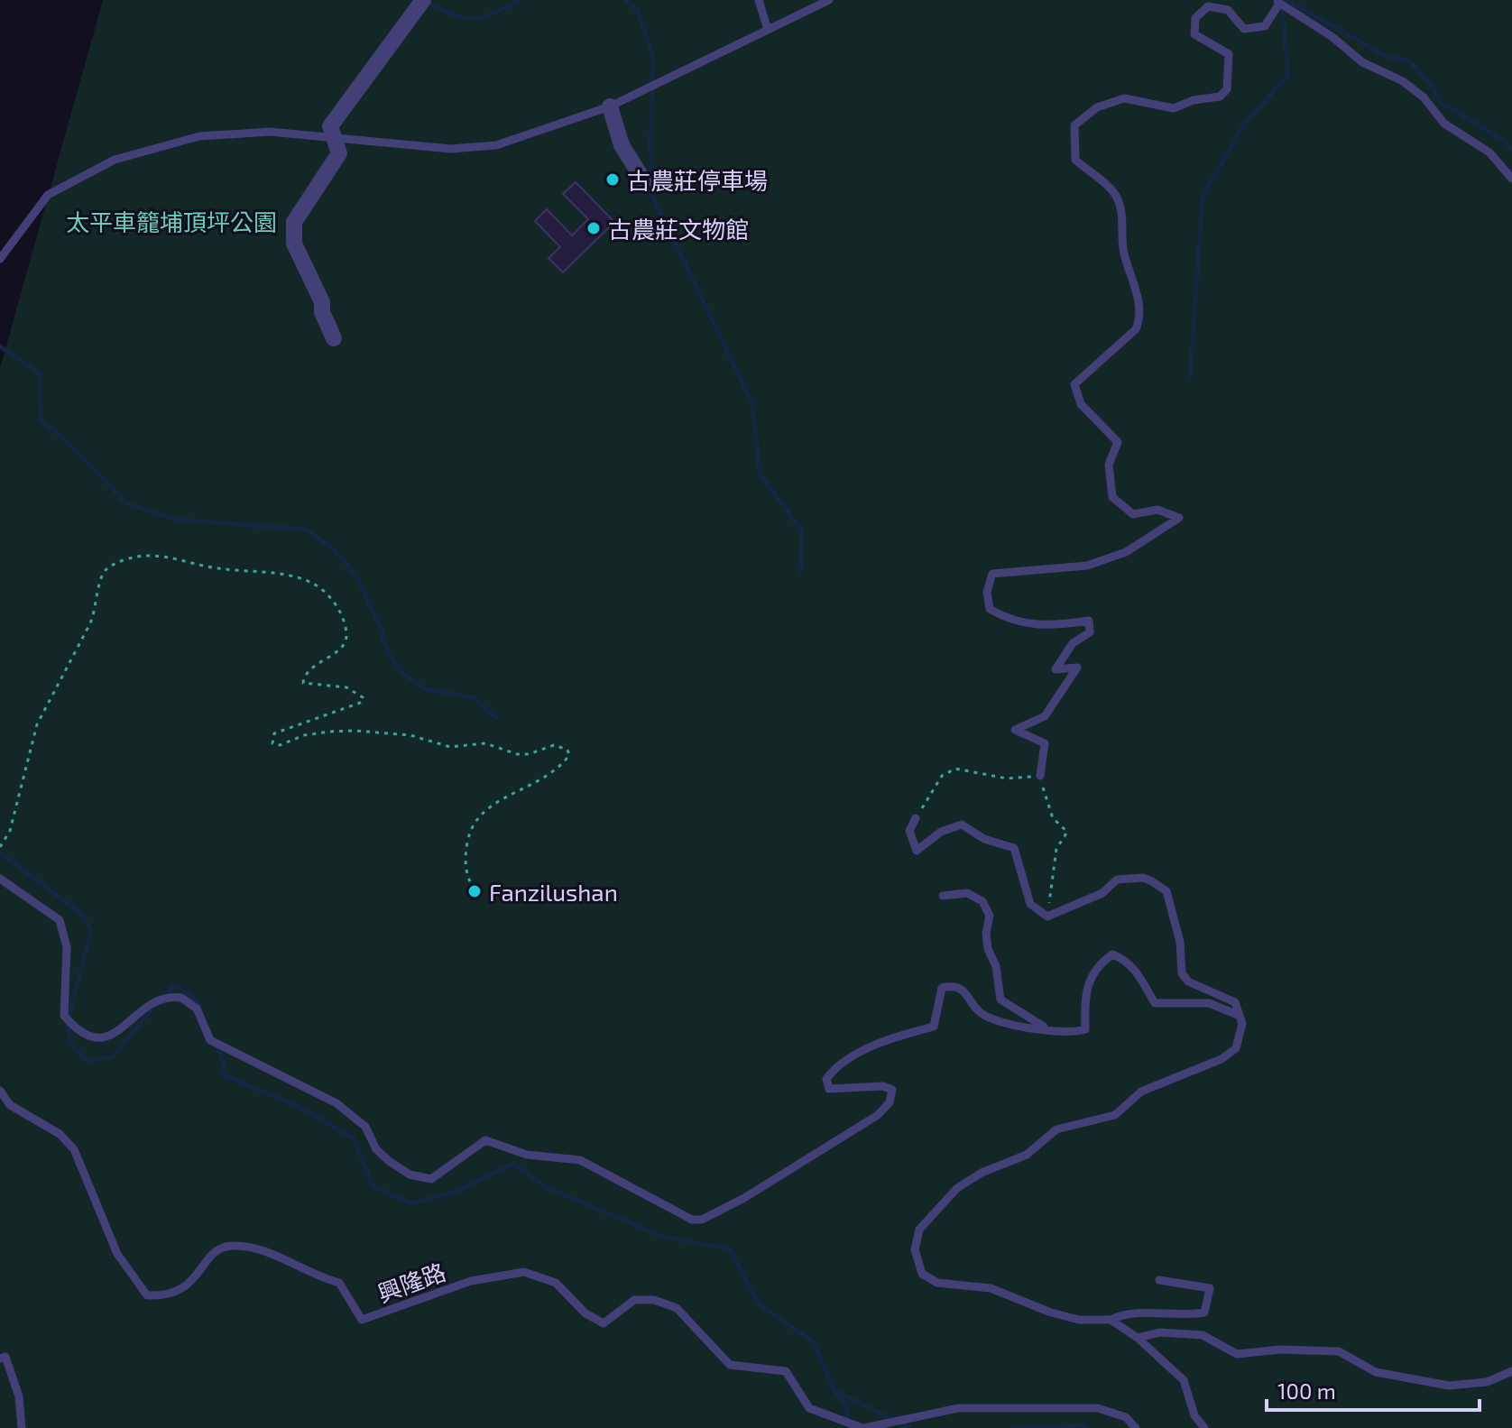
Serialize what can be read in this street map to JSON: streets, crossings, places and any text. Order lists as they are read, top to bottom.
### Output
{
  "streets": {
    "lane": ["興隆路"]
  },
  "parks": ["太平車籠埔頂坪公園"],
  "places": ["古農莊停車場", "古農莊文物館", "Fanzilushan"],
  "scale_bar": "100 m"
}
